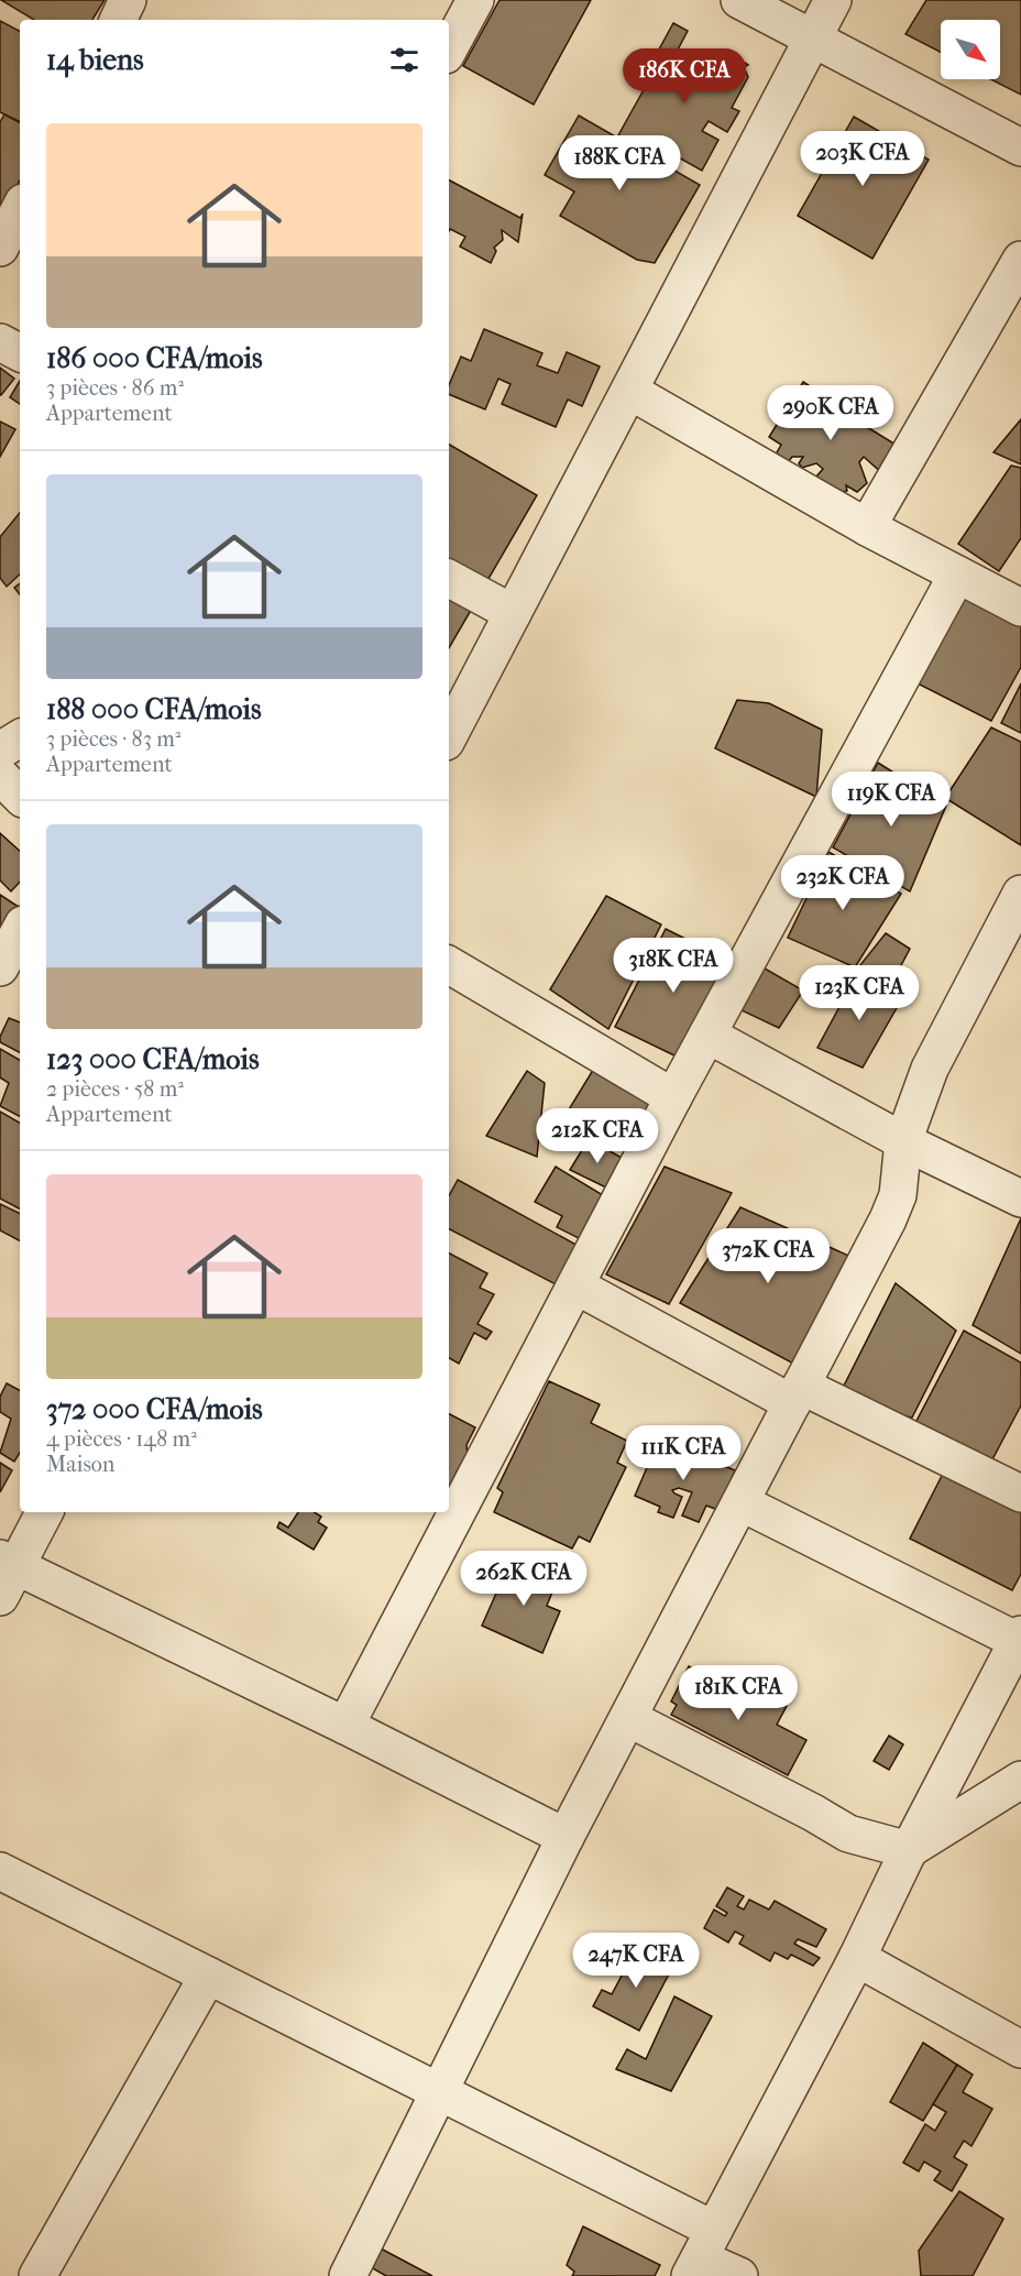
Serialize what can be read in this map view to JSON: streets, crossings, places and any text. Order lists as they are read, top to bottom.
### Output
{
  "north": "bottom right",
  "page": {
    "heading": "14 biens",
    "price": [
      "186K CFA",
      "203K CFA",
      "188K CFA",
      "290K CFA",
      "119K CFA",
      "232K CFA",
      "318K CFA",
      "123K CFA",
      "212K CFA",
      "372K CFA",
      "111K CFA",
      "262K CFA",
      "181K CFA",
      "247K CFA"
    ],
    "list": [
      {
        "name": "186 000 CFA/mois",
        "note": "3 pièces · 86 m² · Appartement"
      },
      {
        "name": "188 000 CFA/mois",
        "note": "3 pièces · 83 m² · Appartement"
      },
      {
        "name": "123 000 CFA/mois",
        "note": "2 pièces · 58 m² · Appartement"
      },
      {
        "name": "372 000 CFA/mois",
        "note": "4 pièces · 148 m² · Maison"
      }
    ]
  }
}
